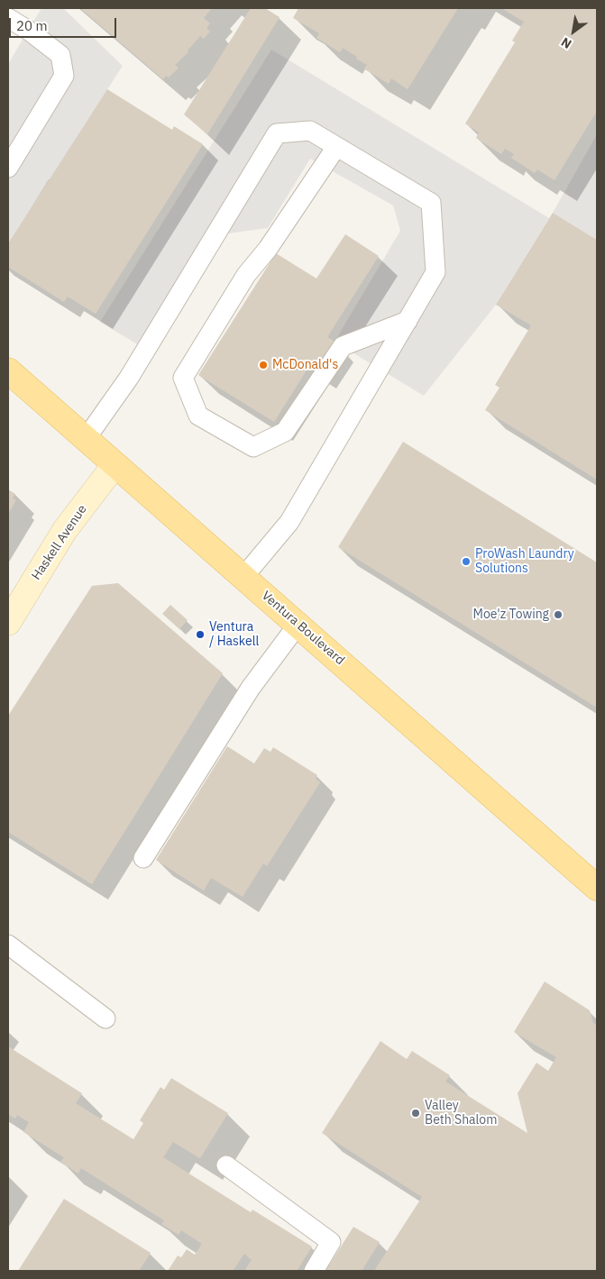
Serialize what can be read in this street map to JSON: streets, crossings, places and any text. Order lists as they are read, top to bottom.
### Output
{
  "streets": {
    "main road": ["Ventura Boulevard"],
    "street": ["Haskell Avenue"]
  },
  "crossings": [
    ["Haskell Avenue", "Ventura Boulevard"]
  ],
  "places": [
    "McDonald's",
    "ProWash Laundry Solutions",
    "Moe'z Towing",
    "Ventura / Haskell",
    "Valley Beth Shalom"
  ],
  "scale_bar": "20 m",
  "north": "bottom left"
}
